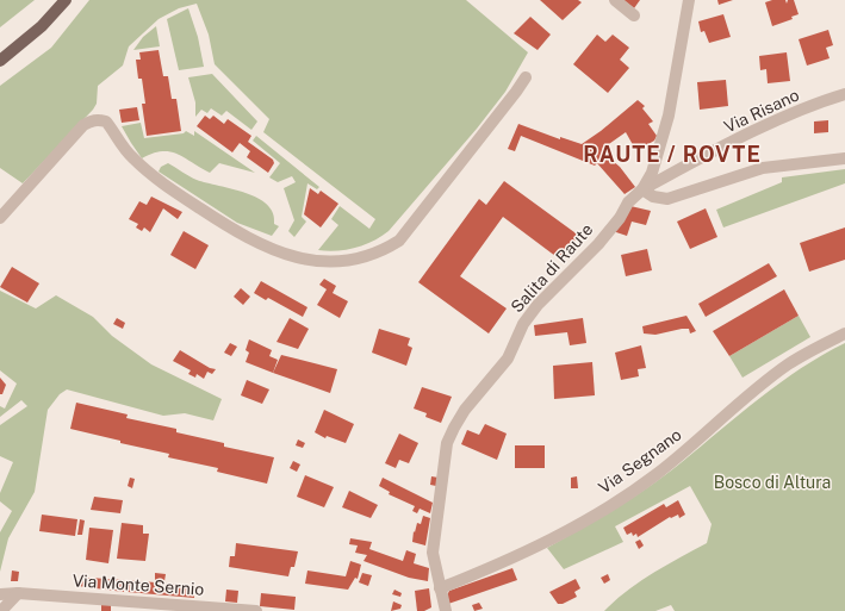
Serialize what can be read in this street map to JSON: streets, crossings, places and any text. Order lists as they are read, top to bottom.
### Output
{
  "streets": {
    "street": [
      "Via Risano",
      "Salita di Raute",
      "Via Segnano",
      "Via Monte Sernio"
    ]
  },
  "crossings": [
    ["Via Risano", "Salita di Raute"],
    ["Salita di Raute", "Via Segnano"]
  ],
  "districts": ["RAUTE / ROVTE"],
  "parks": ["Bosco di Altura"]
}
